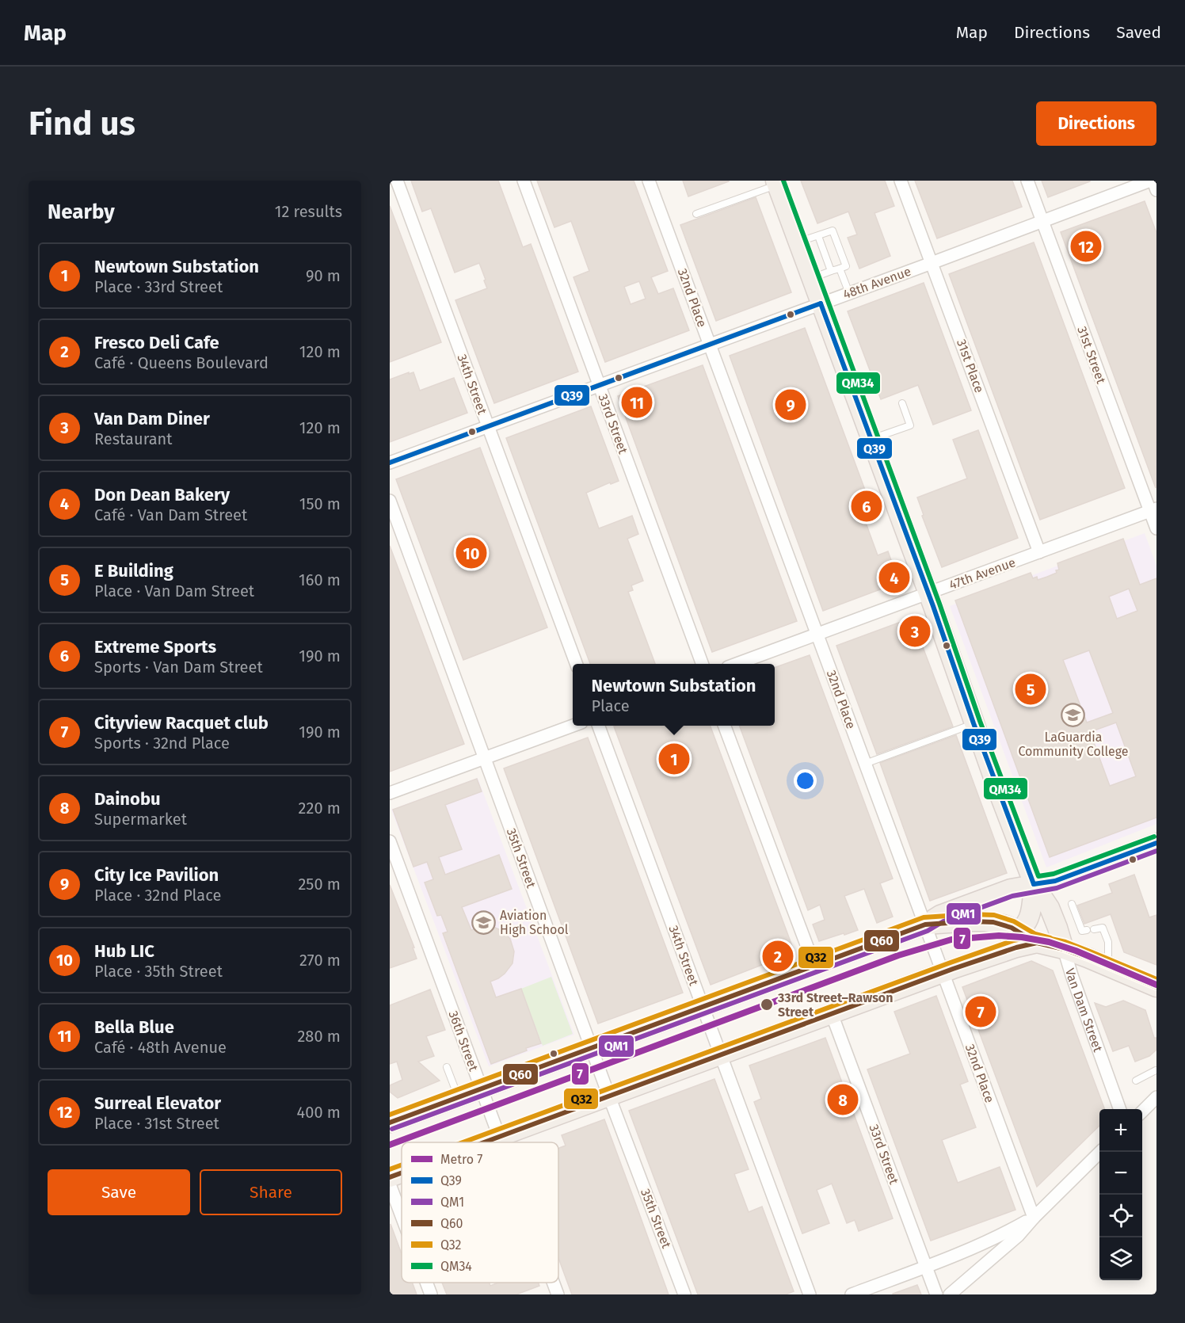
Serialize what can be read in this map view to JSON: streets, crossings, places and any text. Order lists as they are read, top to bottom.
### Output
{
  "streets": {
    "main road": ["Van Dam Street"],
    "street": [
      "48th Avenue",
      "32nd Place",
      "31st Street",
      "31st Place",
      "34th Street",
      "33rd Street",
      "47th Avenue",
      "35th Street",
      "36th Street"
    ]
  },
  "crossings": [
    ["48th Avenue", "32nd Place"],
    ["48th Avenue", "31st Street"],
    ["48th Avenue", "31st Place"],
    ["48th Avenue", "34th Street"],
    ["48th Avenue", "33rd Street"],
    ["48th Avenue", "Van Dam Street"],
    ["32nd Place", "47th Avenue"],
    ["31st Street", "47th Avenue"],
    ["31st Place", "47th Avenue"],
    ["47th Avenue", "Van Dam Street"]
  ],
  "places": {
    "school or university": ["LaGuardia Community College", "Aviation High School"],
    "other": ["33rd Street–Rawson Street"]
  },
  "lines": [
    "transit line QM34",
    "transit line Q39",
    "transit line QM1",
    "transit line Q32",
    "transit line Q60",
    "metro line 7"
  ],
  "legend": [
    "Metro 7",
    "Q39",
    "QM1",
    "Q60",
    "Q32",
    "QM34"
  ],
  "page": {
    "header": "Map",
    "nav": ["Map", "Directions", "Saved"],
    "buttons": [
      "Directions",
      ["Save", "Share"]
    ],
    "title": "Find us",
    "heading": ["Nearby", "12 results"],
    "pins": [
      "12",
      "11",
      "9",
      "6",
      "10",
      "4",
      "3",
      "5",
      "1",
      "2",
      "7",
      "8"
    ],
    "list": [
      {
        "mark": "1",
        "name": "Newtown Substation",
        "note": "Place · 33rd Street",
        "value": "90 m"
      },
      {
        "mark": "2",
        "name": "Fresco Deli Cafe",
        "note": "Café · Queens Boulevard",
        "value": "120 m"
      },
      {
        "mark": "3",
        "name": "Van Dam Diner",
        "note": "Restaurant",
        "value": "120 m"
      },
      {
        "mark": "4",
        "name": "Don Dean Bakery",
        "note": "Café · Van Dam Street",
        "value": "150 m"
      },
      {
        "mark": "5",
        "name": "E Building",
        "note": "Place · Van Dam Street",
        "value": "160 m"
      },
      {
        "mark": "6",
        "name": "Extreme Sports",
        "note": "Sports · Van Dam Street",
        "value": "190 m"
      },
      {
        "mark": "7",
        "name": "Cityview Racquet club",
        "note": "Sports · 32nd Place",
        "value": "190 m"
      },
      {
        "mark": "8",
        "name": "Dainobu",
        "note": "Supermarket",
        "value": "220 m"
      },
      {
        "mark": "9",
        "name": "City Ice Pavilion",
        "note": "Place · 32nd Place",
        "value": "250 m"
      },
      {
        "mark": "10",
        "name": "Hub LIC",
        "note": "Place · 35th Street",
        "value": "270 m"
      },
      {
        "mark": "11",
        "name": "Bella Blue",
        "note": "Café · 48th Avenue",
        "value": "280 m"
      },
      {
        "mark": "12",
        "name": "Surreal Elevator",
        "note": "Place · 31st Street",
        "value": "400 m"
      }
    ],
    "popup": ["Newtown Substation", "Place"],
    "map_buttons": ["+", "−"]
  }
}
